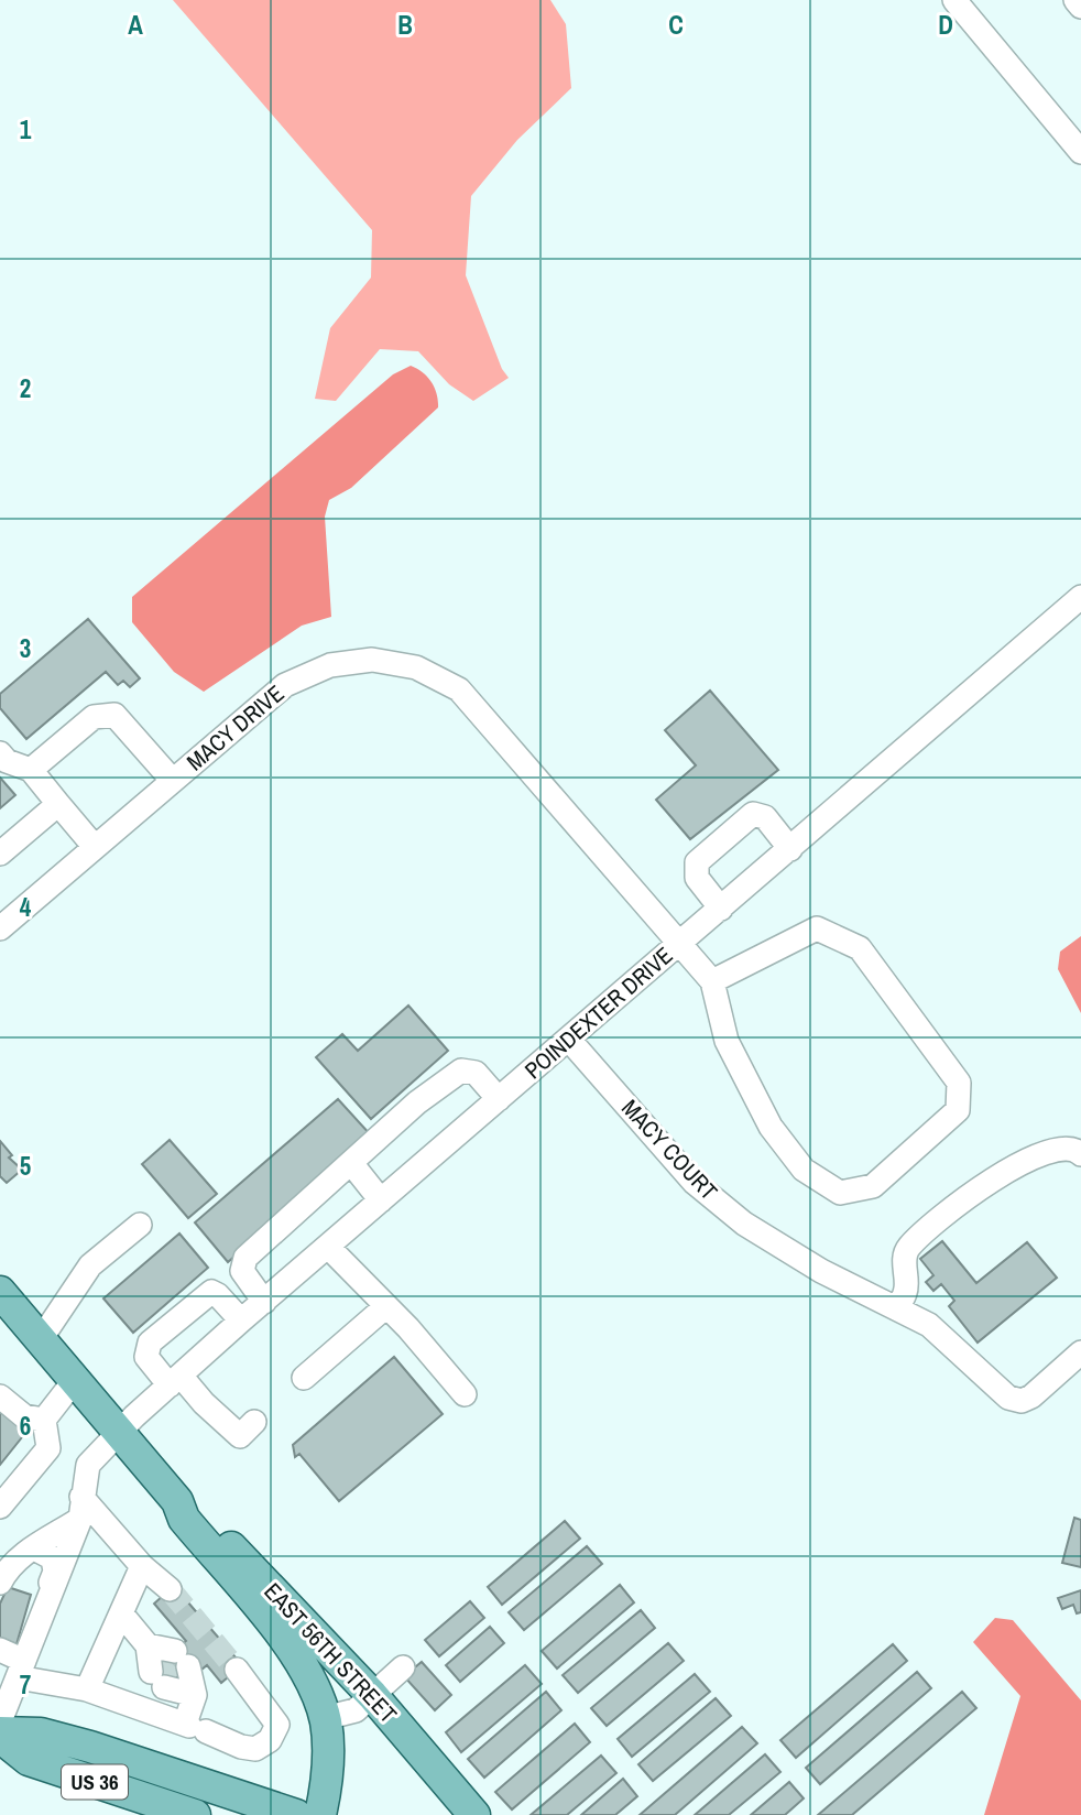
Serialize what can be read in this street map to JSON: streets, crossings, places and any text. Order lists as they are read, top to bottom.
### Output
{
  "streets": {
    "main road": ["EAST 56TH STREET", "US 36"],
    "street": ["MACY DRIVE", "POINDEXTER DRIVE", "MACY COURT"]
  },
  "crossings": [
    ["MACY DRIVE", "POINDEXTER DRIVE"],
    ["POINDEXTER DRIVE", "MACY COURT"],
    ["POINDEXTER DRIVE", "EAST 56TH STREET"]
  ],
  "grid": {
    "columns": [
      "A",
      "B",
      "C",
      "D"
    ],
    "rows": [
      "1",
      "2",
      "3",
      "4",
      "5",
      "6",
      "7"
    ]
  }
}
